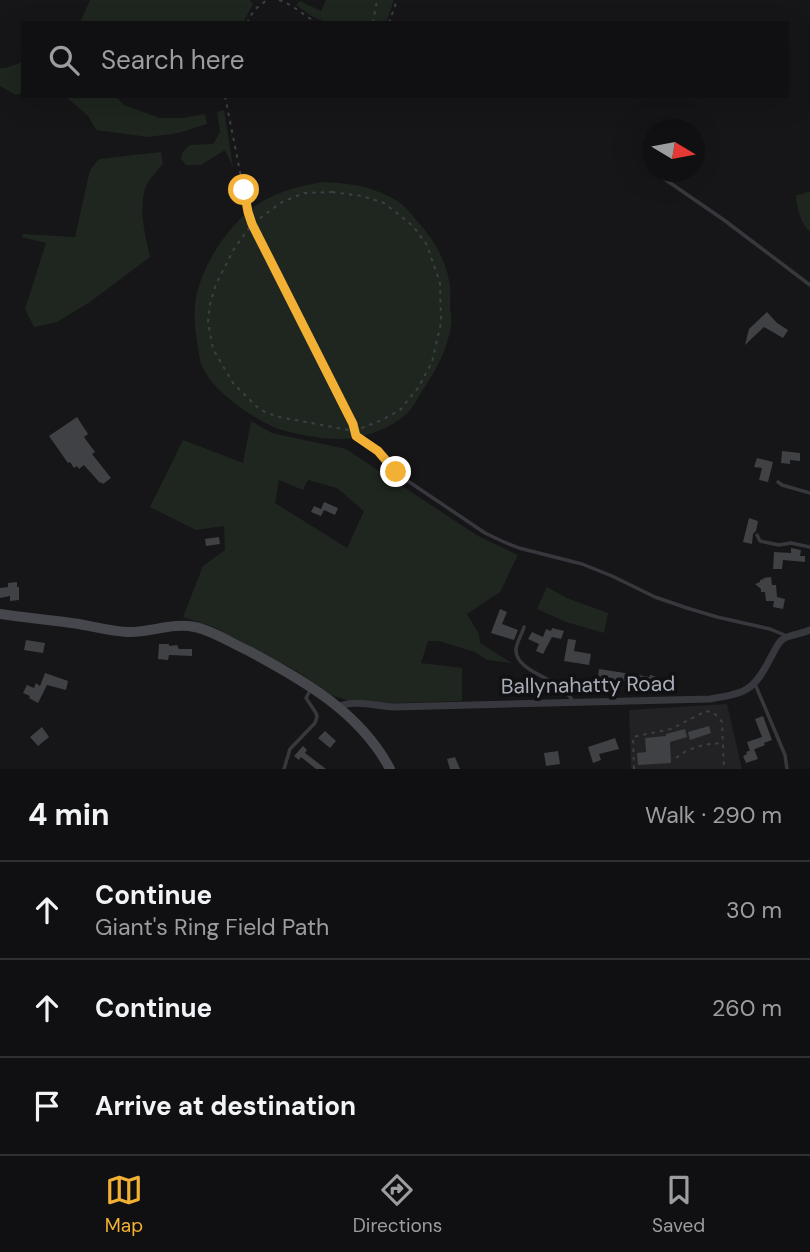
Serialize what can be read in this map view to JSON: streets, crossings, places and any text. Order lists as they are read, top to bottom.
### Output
{
  "streets": {
    "street": ["Ballynahatty Road"]
  },
  "north": "right",
  "page": {
    "search": "Search here",
    "heading": ["4 min", "Walk · 290 m"],
    "list": [
      ["Continue", "Giant's Ring Field Path", "30 m"],
      ["Continue", "260 m"],
      "Arrive at destination"
    ],
    "nav": ["Map", "Directions", "Saved"]
  }
}
